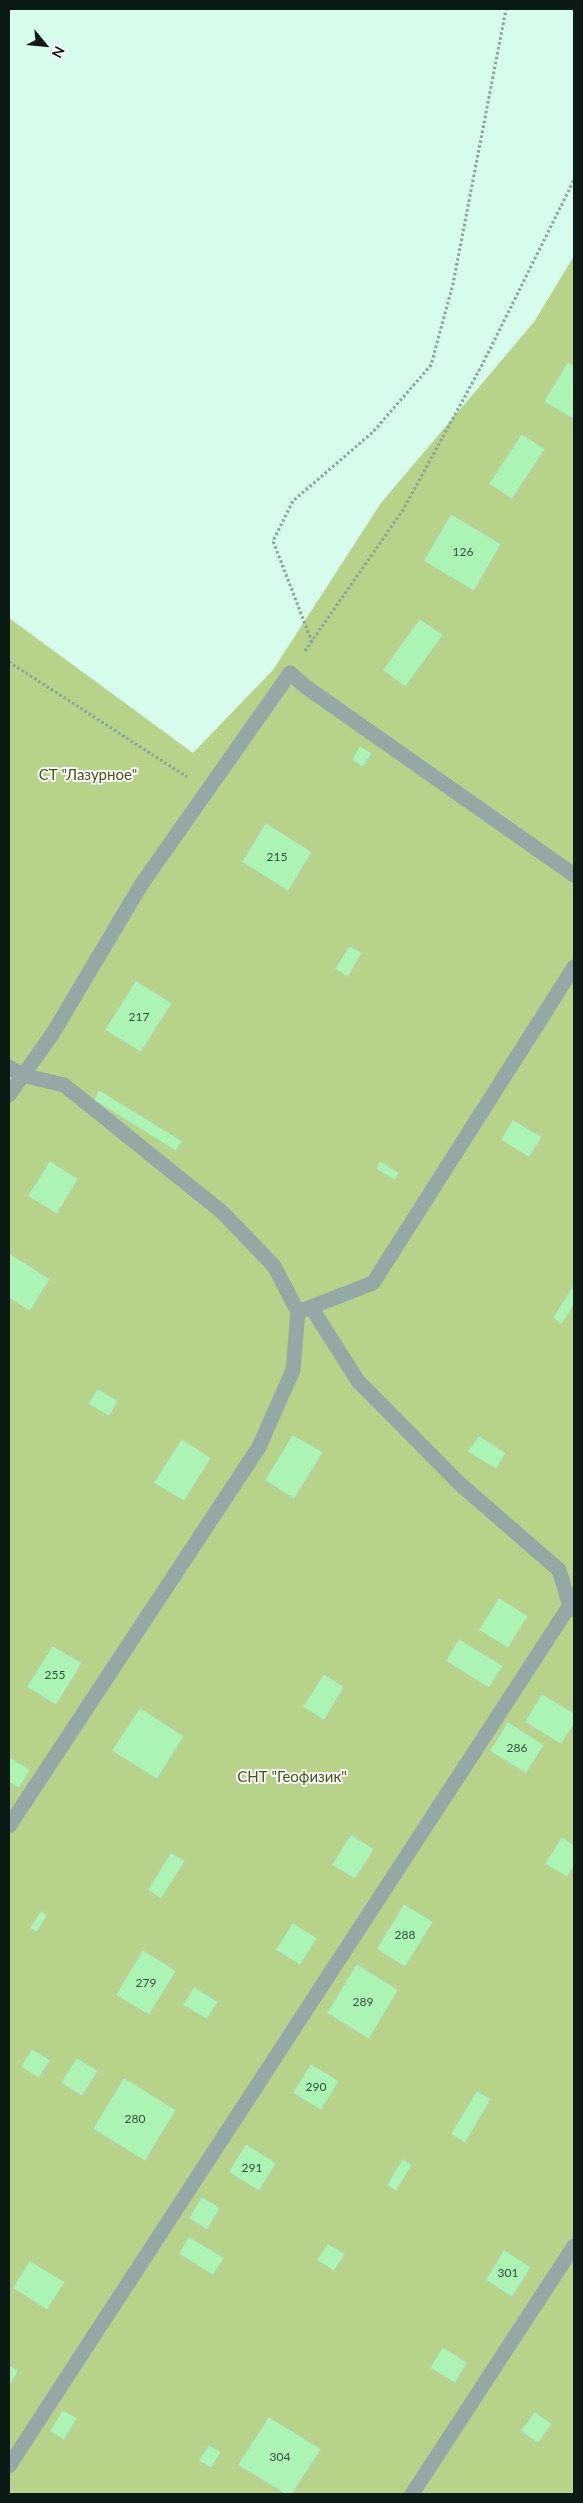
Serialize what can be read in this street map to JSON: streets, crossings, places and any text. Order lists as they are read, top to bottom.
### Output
{
  "parks": ["СТ \"Лазурное\"", "СНТ \"Геофизик\""],
  "house_numbers": [
    "126",
    "215",
    "217",
    "255",
    "286",
    "288",
    "279",
    "289",
    "290",
    "280",
    "291",
    "301",
    "304"
  ],
  "north": "bottom right"
}
